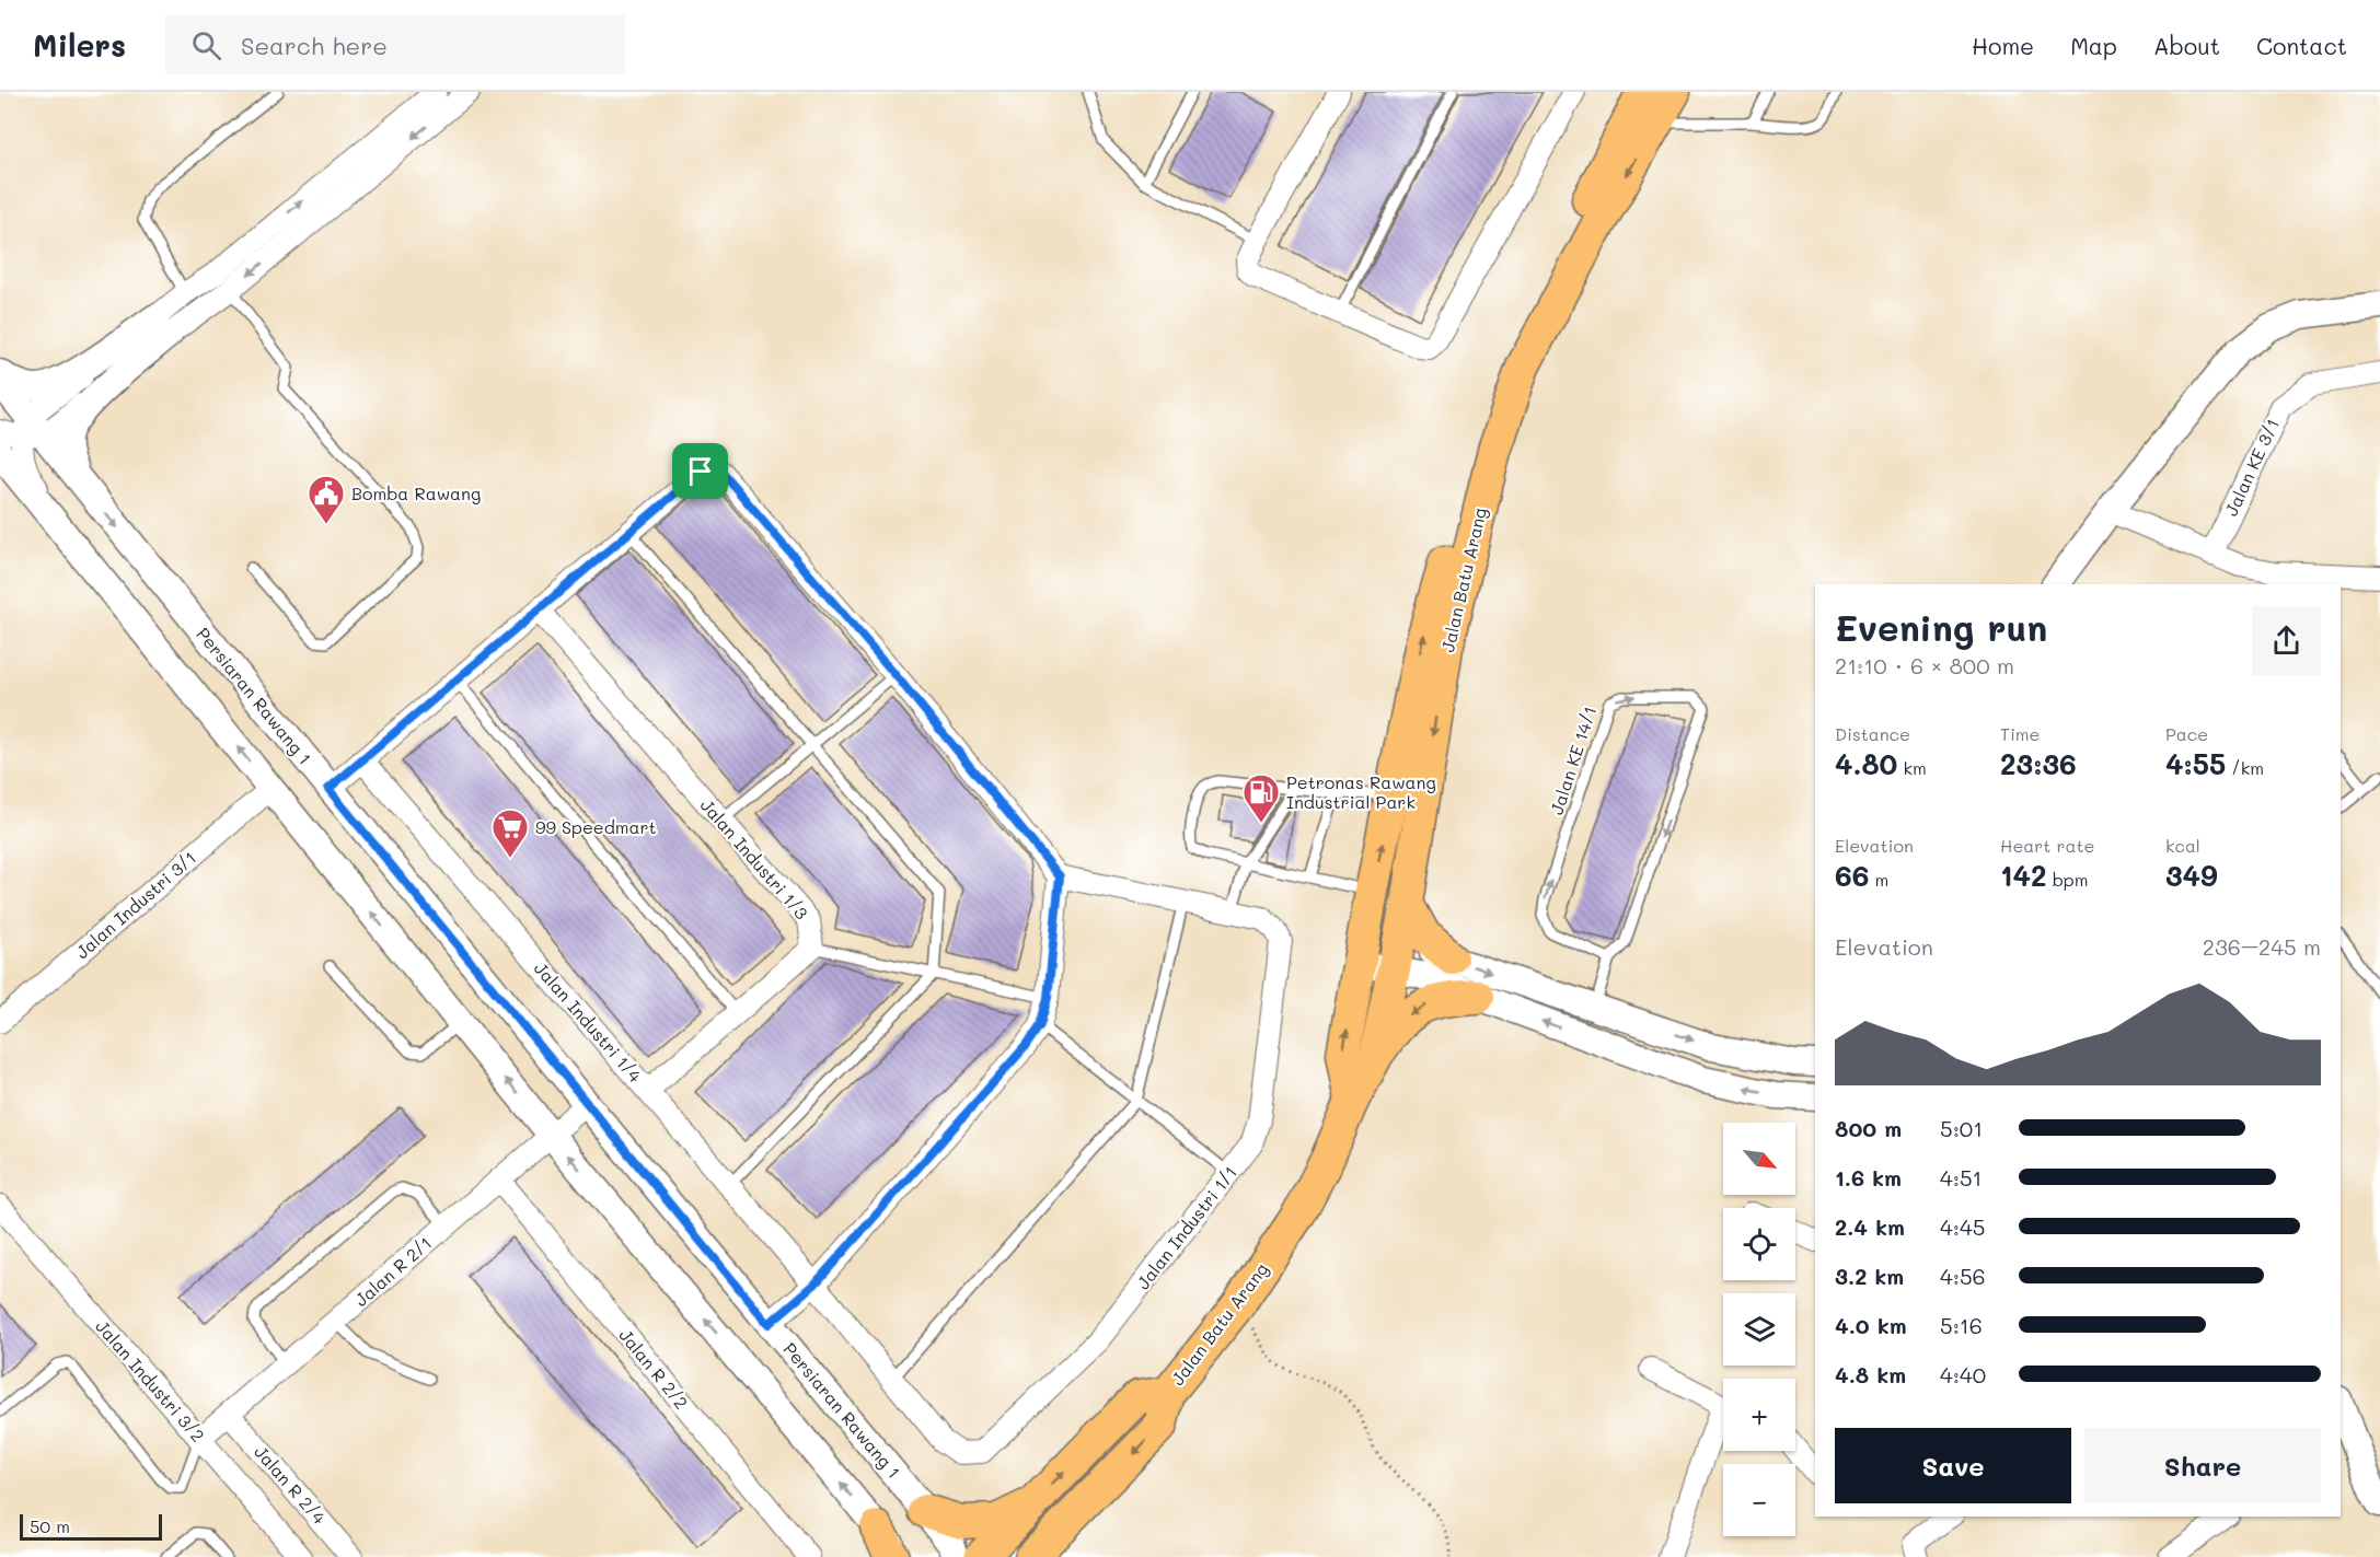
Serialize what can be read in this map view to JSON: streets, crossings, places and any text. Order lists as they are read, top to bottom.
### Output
{
  "streets": {
    "main road": ["Jalan Batu Arang"],
    "street": [
      "Jalan KE 3/1",
      "Persiaran Rawang 1",
      "Jalan Industri 1/3",
      "Jalan Industri 3/1",
      "Jalan Industri 1/4",
      "Jalan Industri 1/1",
      "Jalan R 2/1",
      "Jalan R 2/2",
      "Jalan Industri 3/2",
      "Jalan R 2/4"
    ],
    "lane": ["Jalan KE 14/1"]
  },
  "crossings": [
    ["Persiaran Rawang 1", "Jalan R 2/1"],
    ["Jalan Industri 1/4", "Jalan Industri 1/1"],
    ["Jalan R 2/1", "Jalan R 2/2"],
    ["Jalan R 2/1", "Jalan Industri 3/2"],
    ["Jalan R 2/1", "Jalan R 2/4"]
  ],
  "places": {
    "public building": ["Bomba Rawang"],
    "fuel station": ["Petronas Rawang Industrial Park"],
    "supermarket": ["99 Speedmart"]
  },
  "scale_bar": "50 m",
  "north": "bottom right",
  "page": {
    "header": "Milers",
    "search": "Search here",
    "nav": [
      "Home",
      "Map",
      "About",
      "Contact"
    ],
    "heading": ["Evening run", "21:10 · 6 × 800 m"],
    "stats": [
      ["Distance", "4.80 km"],
      ["Time", "23:36"],
      ["Pace", "4:55 /km"],
      ["Elevation", "66 m"],
      ["Heart rate", "142 bpm"],
      ["kcal", "349"]
    ],
    "chart": ["Elevation", "236–245 m"],
    "list": [
      {
        "name": "800 m",
        "note": "5:01"
      },
      {
        "name": "1.6 km",
        "note": "4:51"
      },
      {
        "name": "2.4 km",
        "note": "4:45"
      },
      {
        "name": "3.2 km",
        "note": "4:56"
      },
      {
        "name": "4.0 km",
        "note": "5:16"
      },
      {
        "name": "4.8 km",
        "note": "4:40"
      }
    ],
    "map_buttons": ["+", "−"],
    "buttons": ["Save", "Share"],
    "scale": "50 m"
  }
}
